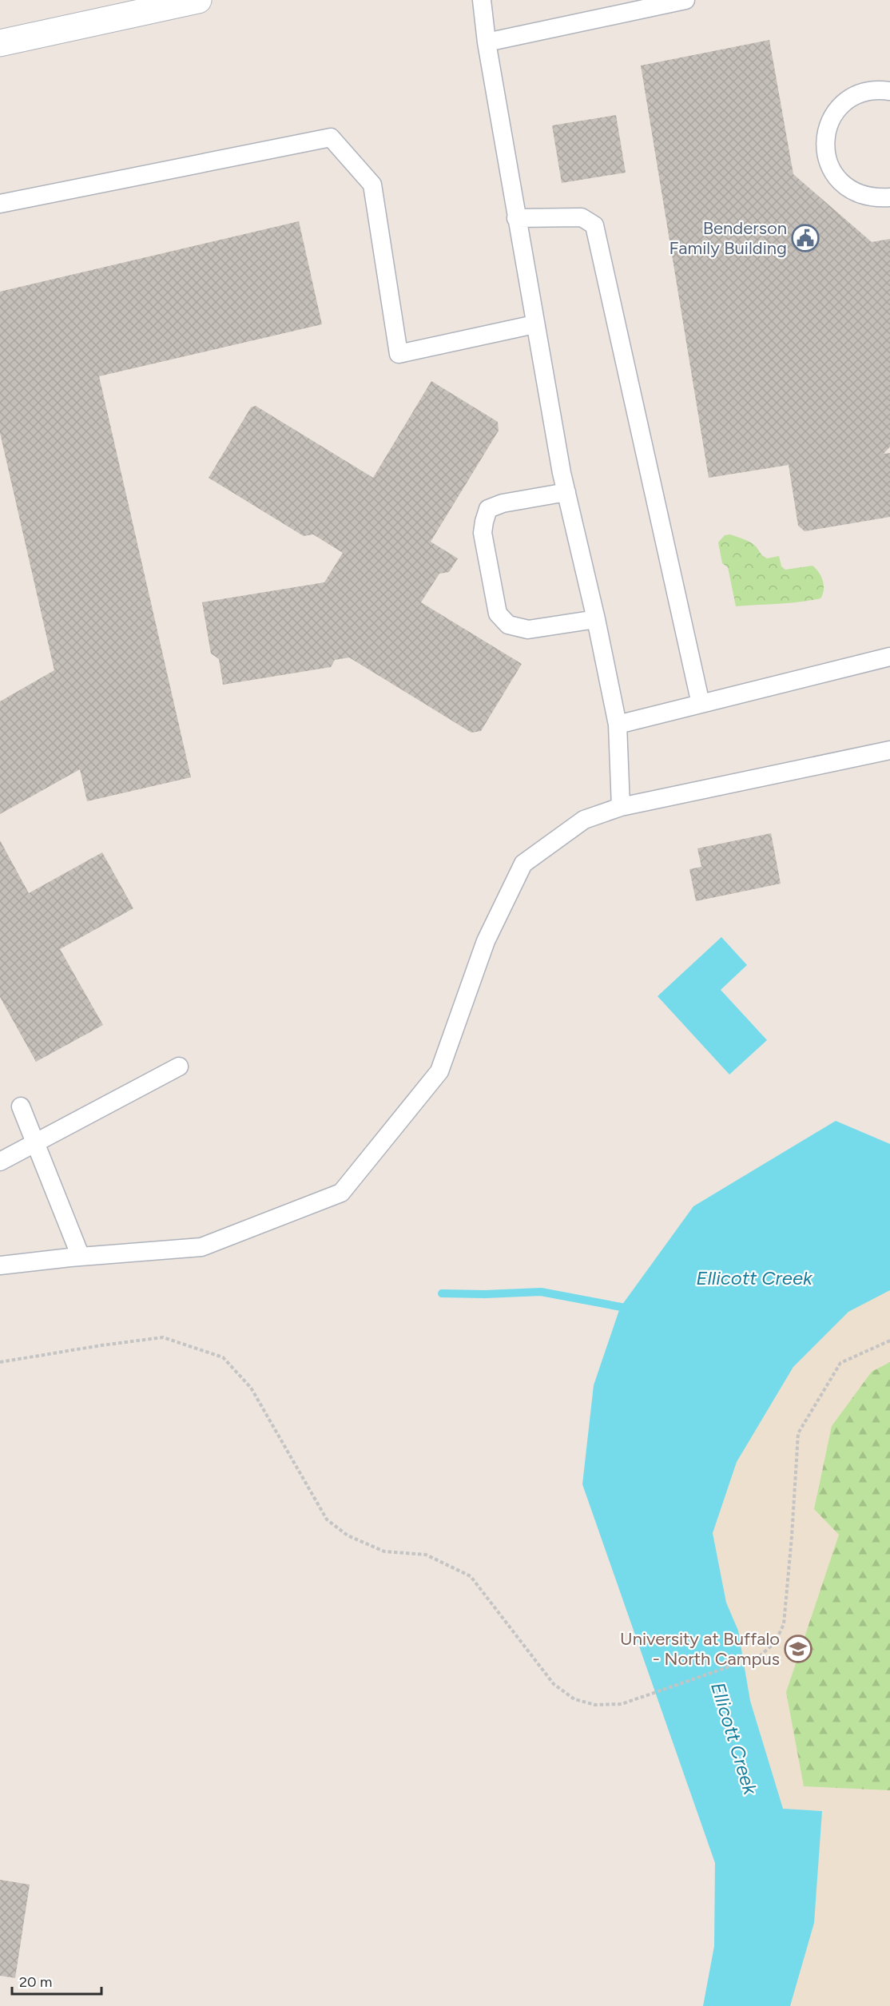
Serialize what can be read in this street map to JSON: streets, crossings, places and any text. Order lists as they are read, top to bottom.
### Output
{
  "water": ["Ellicott Creek"],
  "places": {
    "public building": ["Benderson Family Building"],
    "school or university": ["University at Buffalo - North Campus"]
  },
  "scale_bar": "20 m"
}
